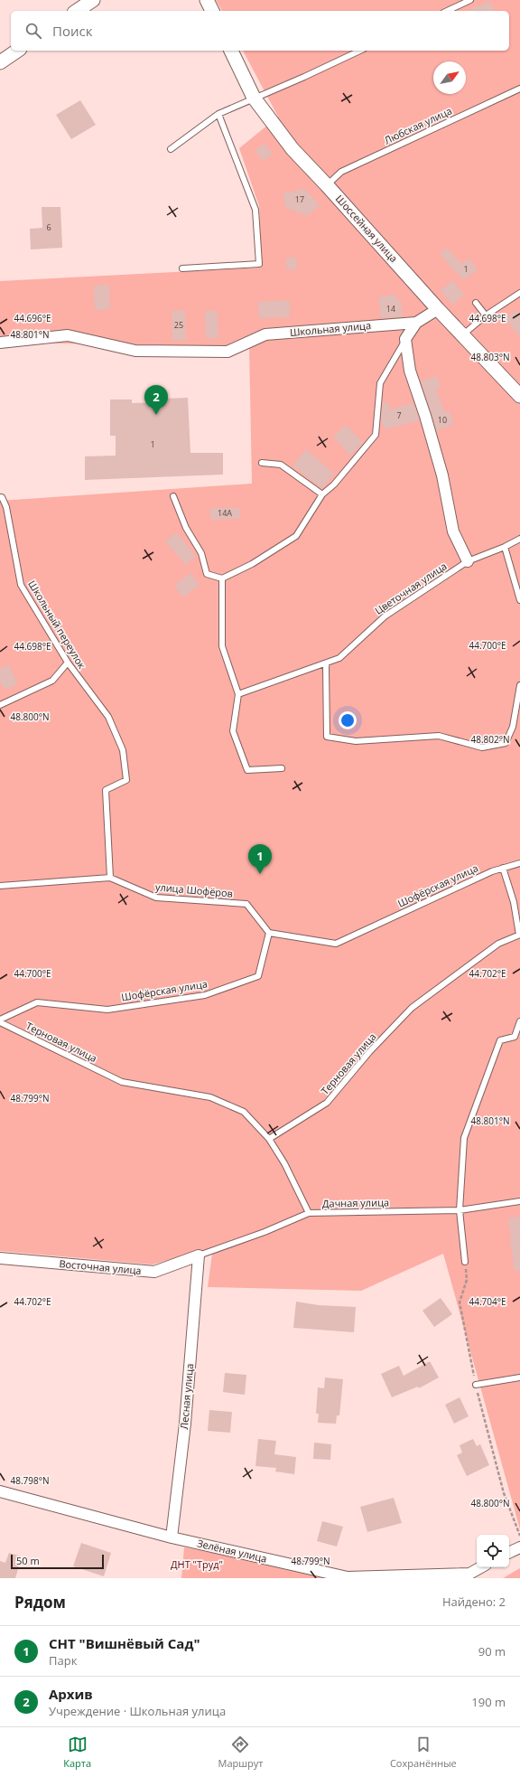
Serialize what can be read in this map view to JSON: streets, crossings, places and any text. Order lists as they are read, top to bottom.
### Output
{
  "streets": {
    "street": [
      "Шоссейная улица",
      "Школьная улица",
      "Восточная улица",
      "Лесная улица",
      "Зелёная улица"
    ],
    "lane": [
      "Любская улица",
      "Цветочная улица",
      "Школьный переулок",
      "Шофёрская улица",
      "улица Шофёров",
      "Терновая улица",
      "Дачная улица"
    ]
  },
  "crossings": [
    ["Любская улица", "Шоссейная улица"],
    ["Школьный переулок", "улица Шофёров"],
    ["Шофёрская улица", "улица Шофёров"],
    ["Шофёрская улица", "Терновая улица"],
    ["Дачная улица", "Восточная улица"],
    ["Дачная улица", "Лесная улица"],
    ["Восточная улица", "Лесная улица"],
    ["Лесная улица", "Зелёная улица"]
  ],
  "parks": ["ДНТ \"Труд\""],
  "house_numbers": [
    "17",
    "6",
    "1",
    "14",
    "25",
    "7",
    "10",
    "1",
    "14А"
  ],
  "scale_bar": "50 m",
  "north": "top right",
  "page": {
    "search": "Поиск",
    "pins": ["2", "1"],
    "scale": "50 m",
    "heading": ["Рядом", "Найдено: 2"],
    "list": [
      {
        "mark": "1",
        "name": "СНТ \"Вишнёвый Сад\"",
        "note": "Парк",
        "value": "90 m"
      },
      {
        "mark": "2",
        "name": "Архив",
        "note": "Учреждение · Школьная улица",
        "value": "190 m"
      }
    ],
    "nav": ["Карта", "Маршрут", "Сохранённые"]
  },
  "coordinates": [
    "44.698°E",
    "44.696°E",
    "48.801°N",
    "48.803°N",
    "44.700°E",
    "48.800°N",
    "48.802°N",
    "44.702°E",
    "48.799°N",
    "44.704°E",
    "48.798°N"
  ]
}
